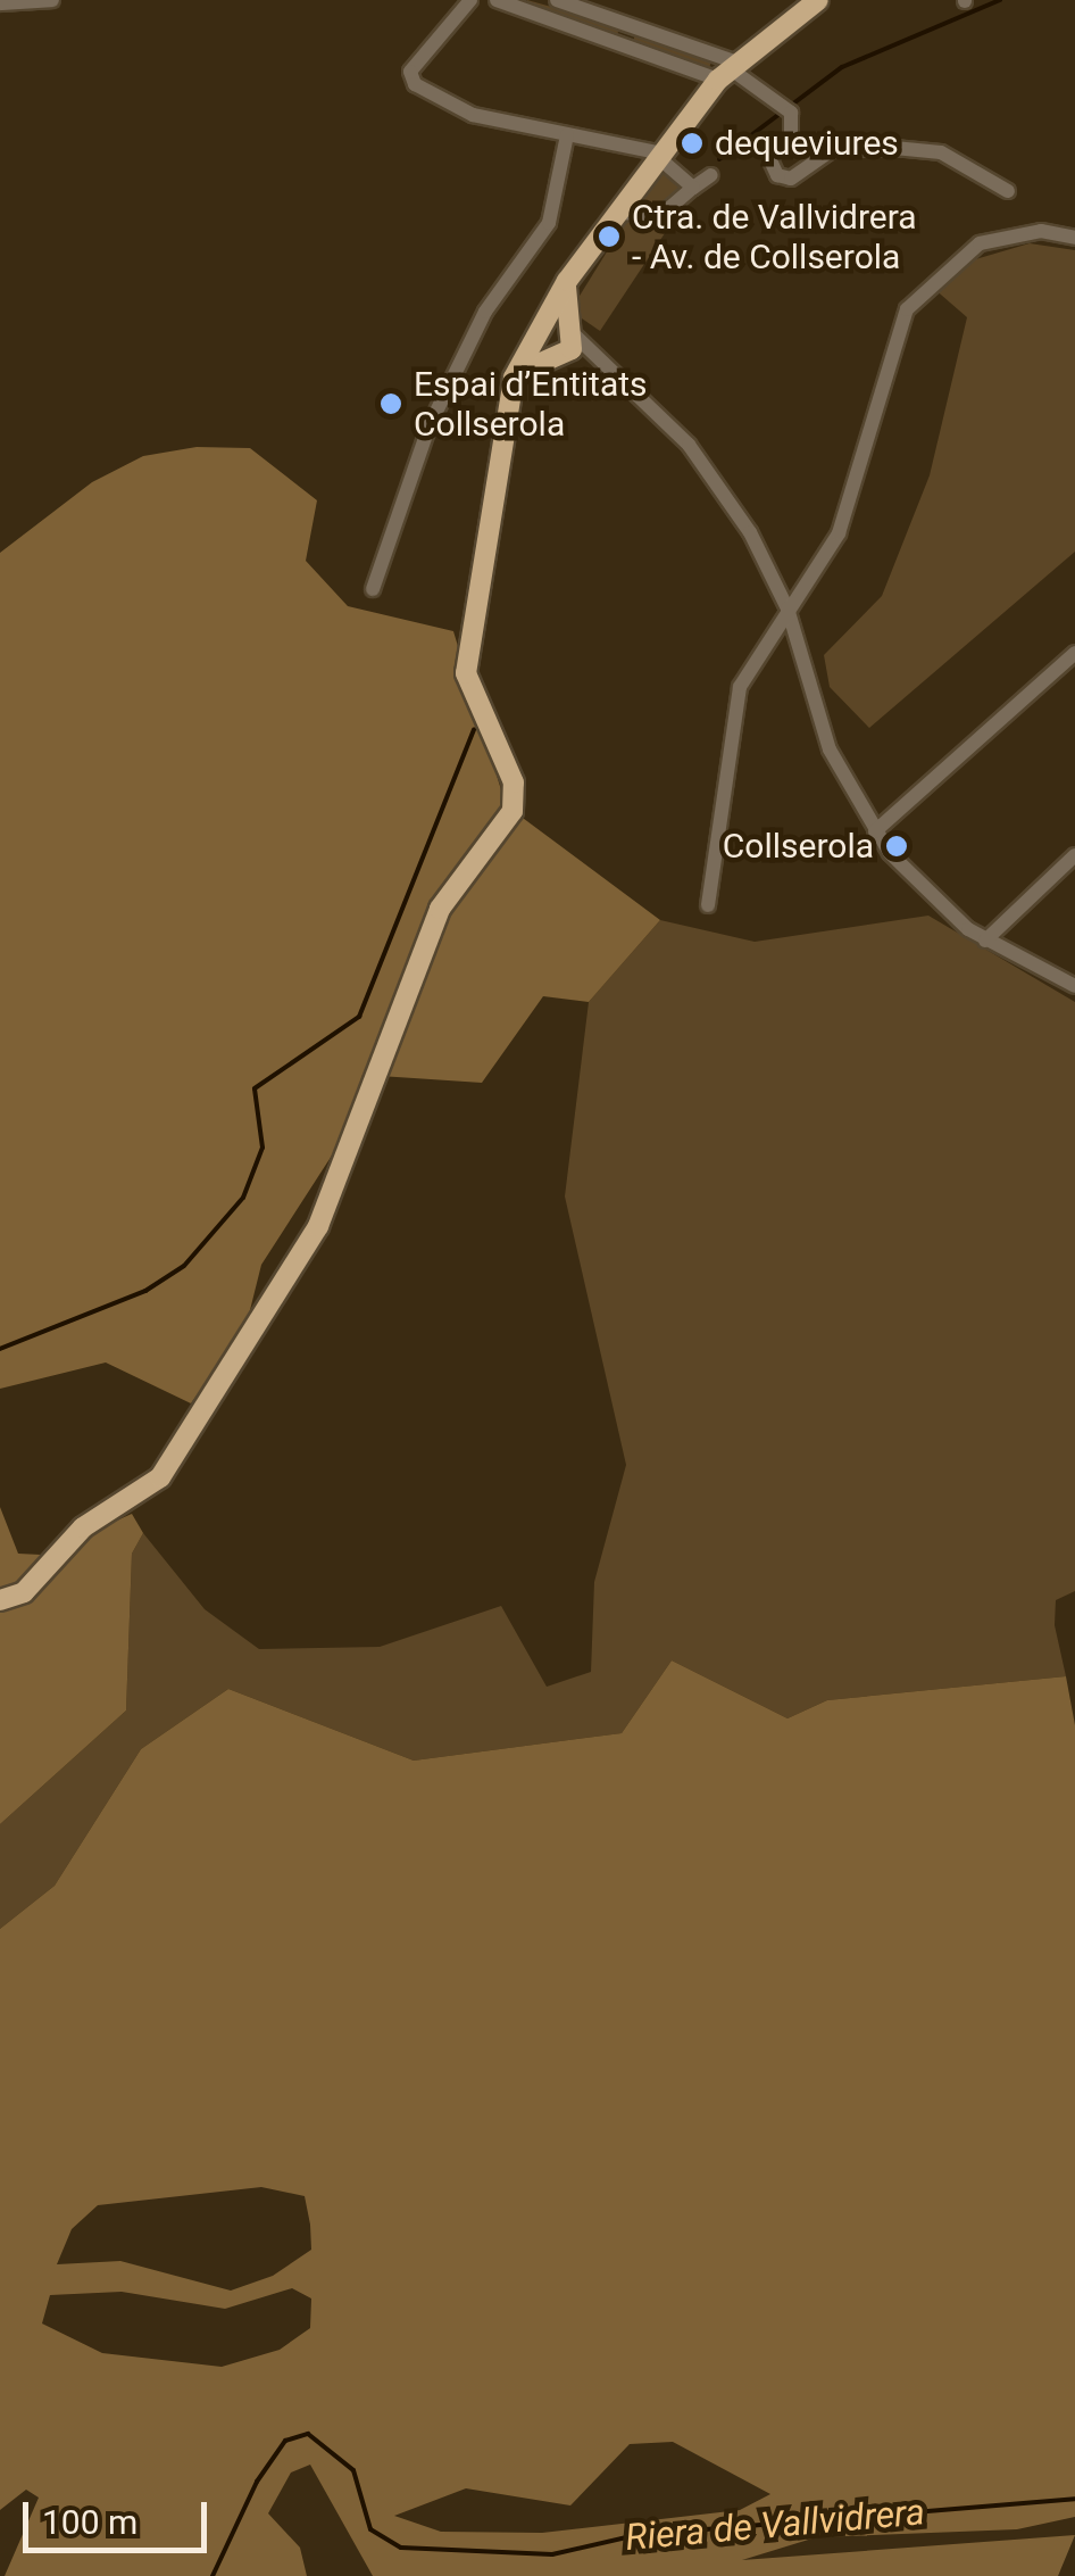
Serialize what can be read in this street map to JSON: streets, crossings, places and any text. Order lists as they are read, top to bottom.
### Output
{
  "water": ["Riera de Vallvidrera"],
  "places": [
    "dequeviures",
    "Ctra. de Vallvidrera - Av. de Collserola",
    "Espai d’Entitats Collserola",
    "Collserola"
  ],
  "scale_bar": "100 m"
}
